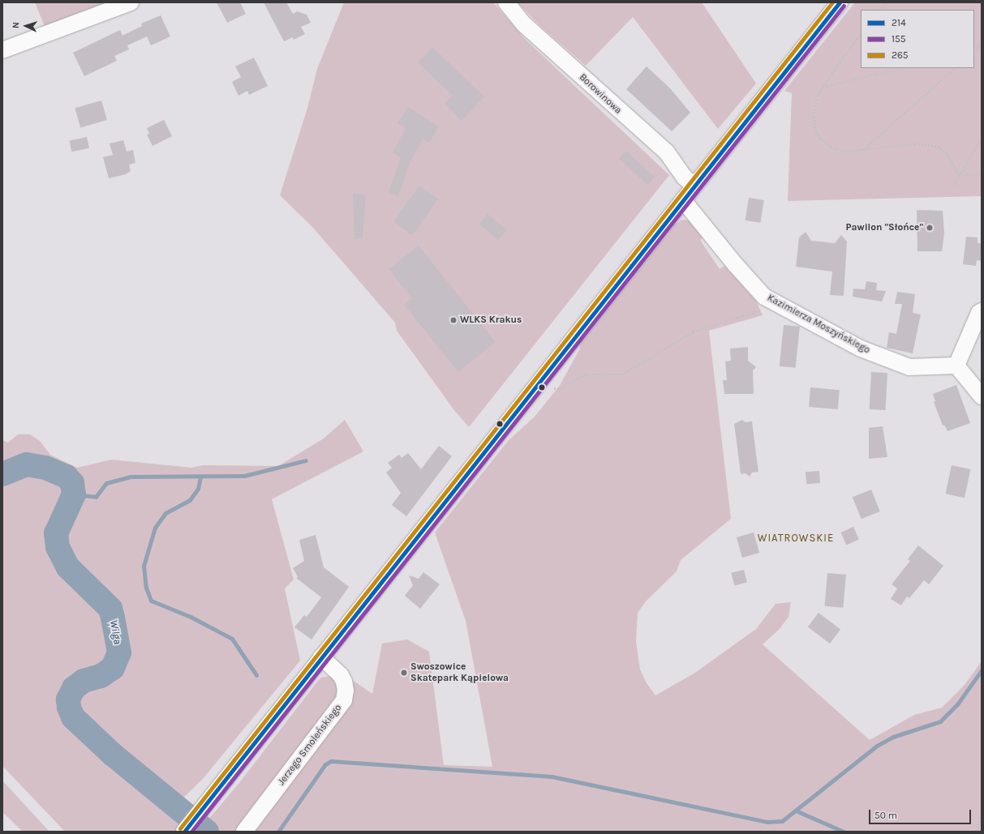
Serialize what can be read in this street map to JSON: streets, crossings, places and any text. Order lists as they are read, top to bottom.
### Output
{
  "streets": {
    "street": ["Borowinowa", "Kazimierza Moszyńskiego", "Jerzego Smoleńskiego"]
  },
  "districts": ["WIATROWSKIE"],
  "water": ["Wilga"],
  "places": ["Pawilon \"Słońce\"", "WLKS Krakus", "Swoszowice Skatepark Kąpielowa"],
  "lines": ["transit line 214", "transit line 265", "transit line 155"],
  "legend": ["214", "155", "265"],
  "scale_bar": "50 m",
  "north": "left"
}
